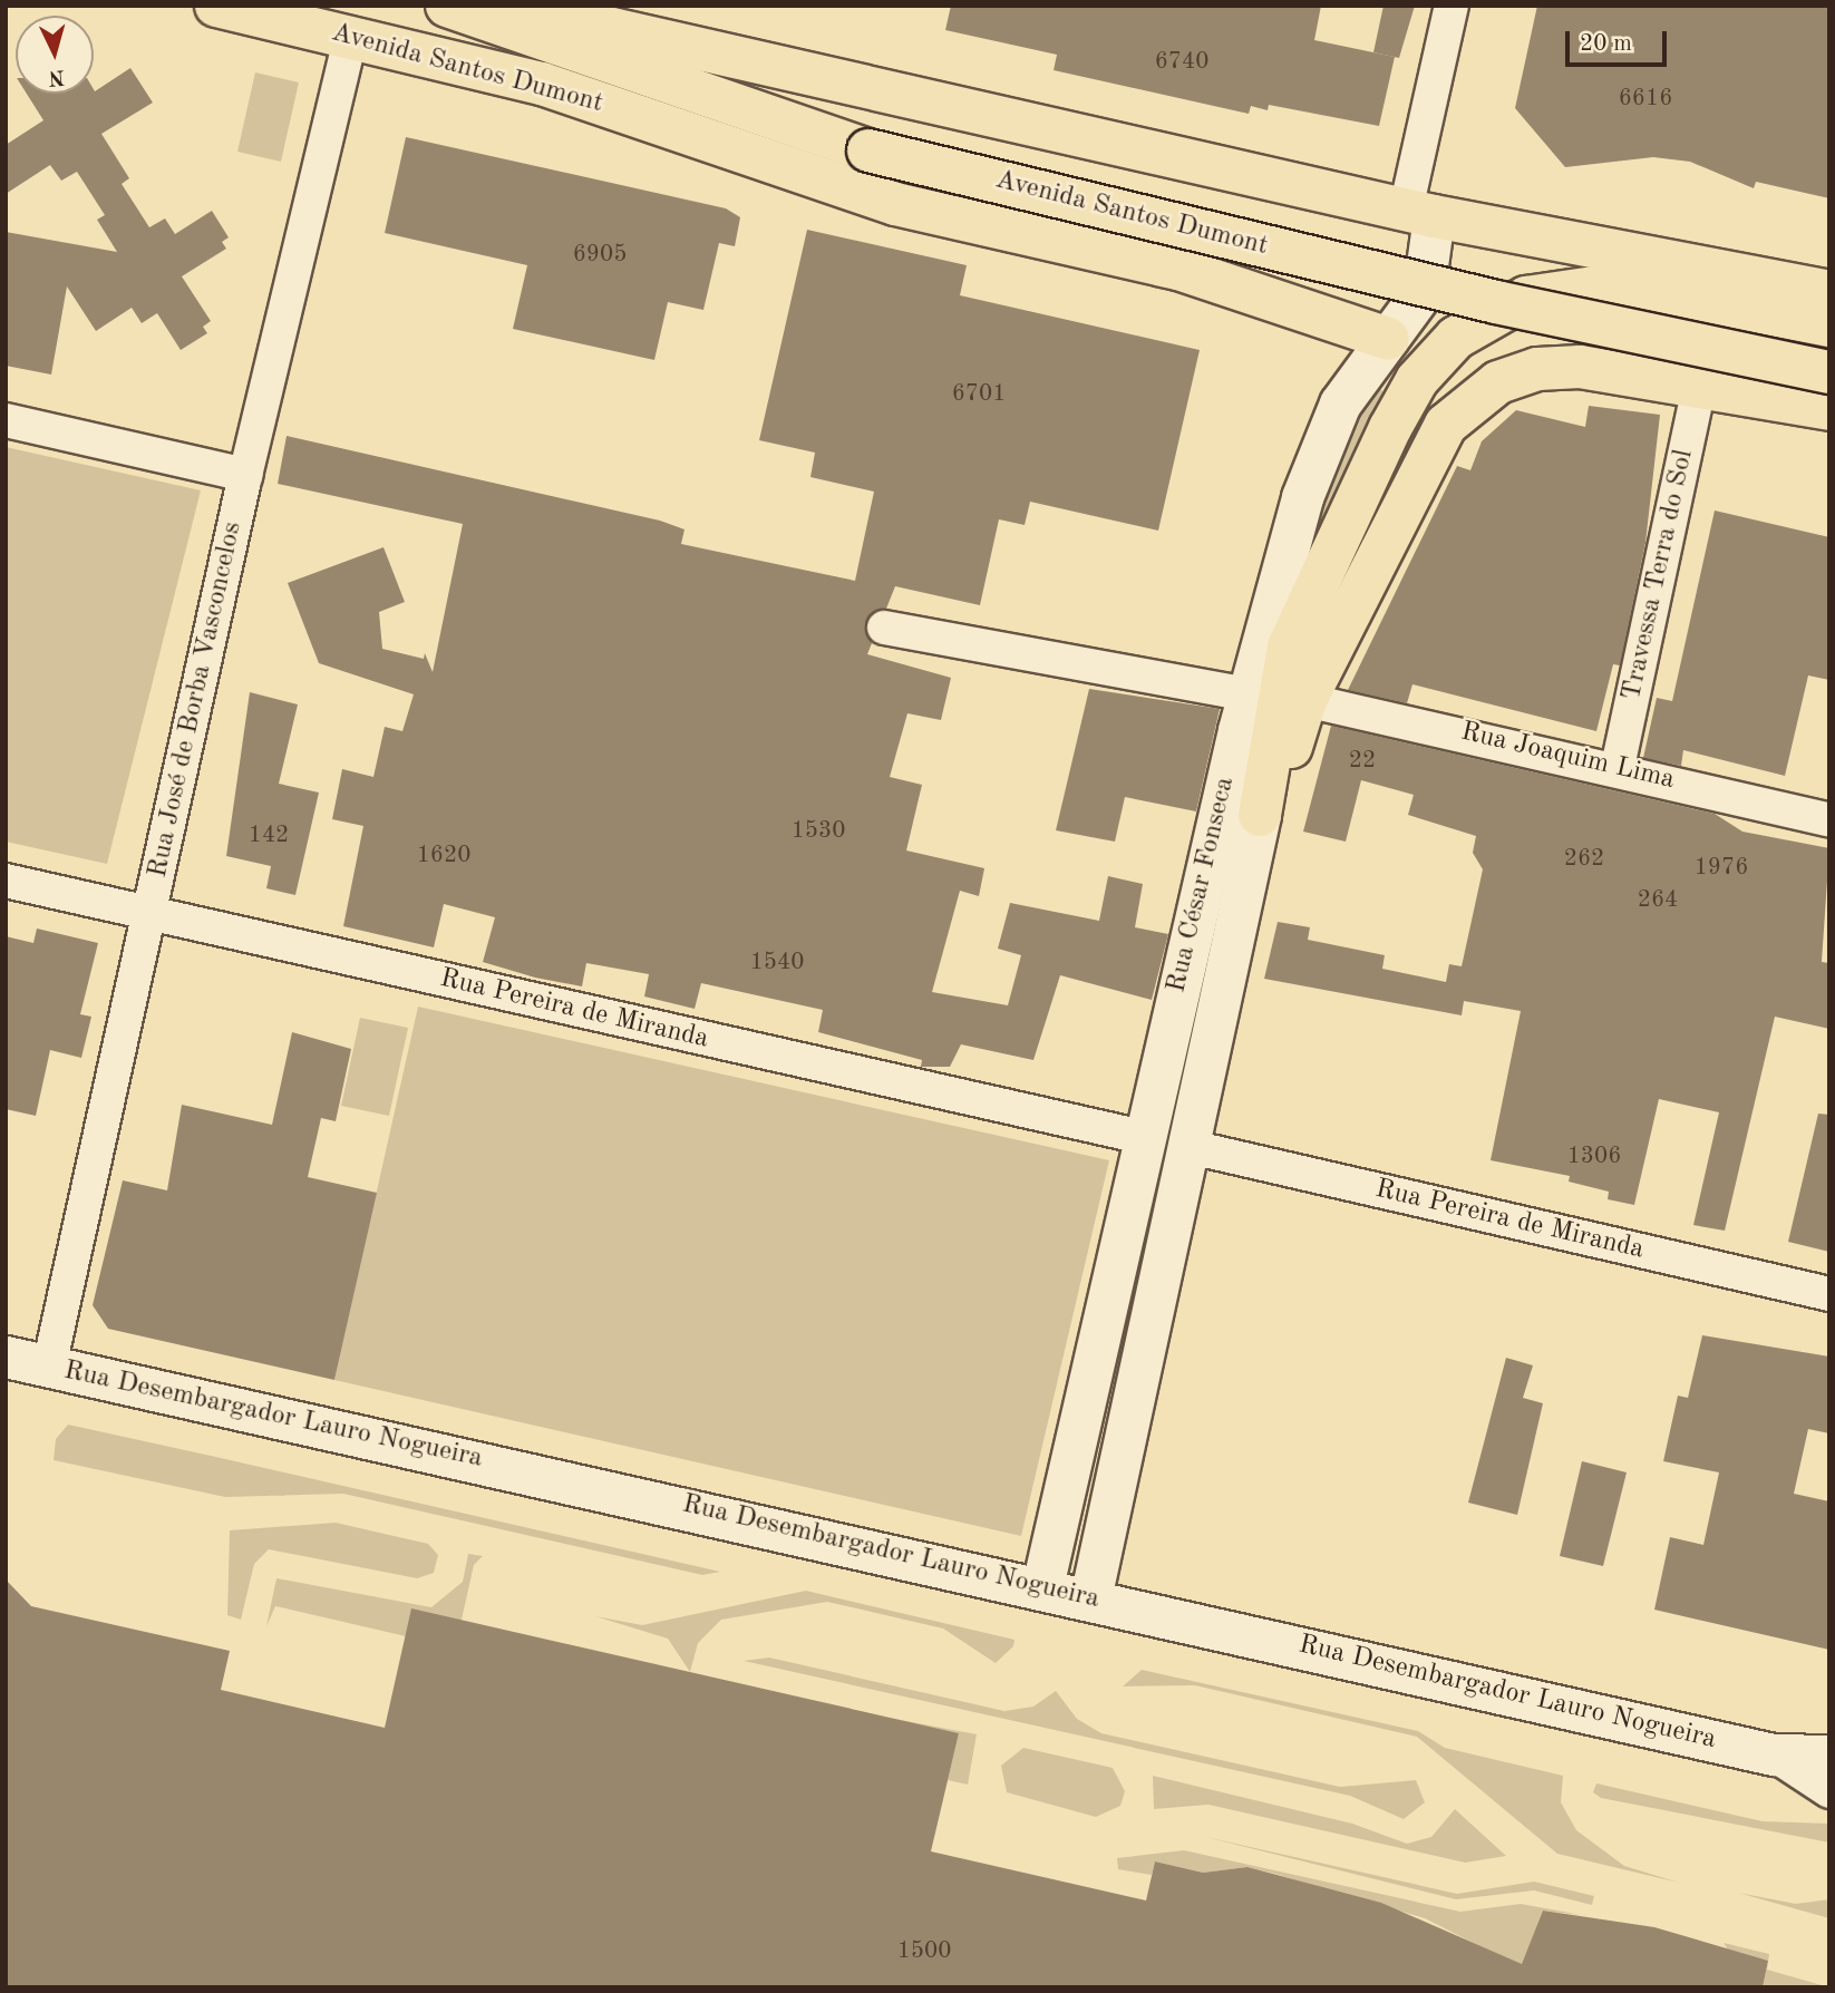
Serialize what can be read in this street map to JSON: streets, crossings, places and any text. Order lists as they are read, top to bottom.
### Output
{
  "streets": {
    "main road": ["Avenida Santos Dumont"],
    "street": [
      "Travessa Terra do Sol",
      "Rua José de Borba Vasconcelos",
      "Rua Joaquim Lima",
      "Rua César Fonseca",
      "Rua Pereira de Miranda",
      "Rua Desembargador Lauro Nogueira"
    ]
  },
  "crossings": [
    ["Avenida Santos Dumont", "Rua José de Borba Vasconcelos"],
    ["Avenida Santos Dumont", "Rua César Fonseca"],
    ["Travessa Terra do Sol", "Rua Joaquim Lima"],
    ["Rua José de Borba Vasconcelos", "Rua Pereira de Miranda"],
    ["Rua José de Borba Vasconcelos", "Rua Desembargador Lauro Nogueira"],
    ["Rua César Fonseca", "Rua Pereira de Miranda"],
    ["Rua César Fonseca", "Rua Desembargador Lauro Nogueira"]
  ],
  "house_numbers": [
    "6740",
    "6616",
    "6905",
    "6701",
    "22",
    "1530",
    "142",
    "1620",
    "262",
    "1976",
    "264",
    "1540",
    "1306",
    "1500"
  ],
  "scale_bar": "20 m",
  "north": "bottom"
}
